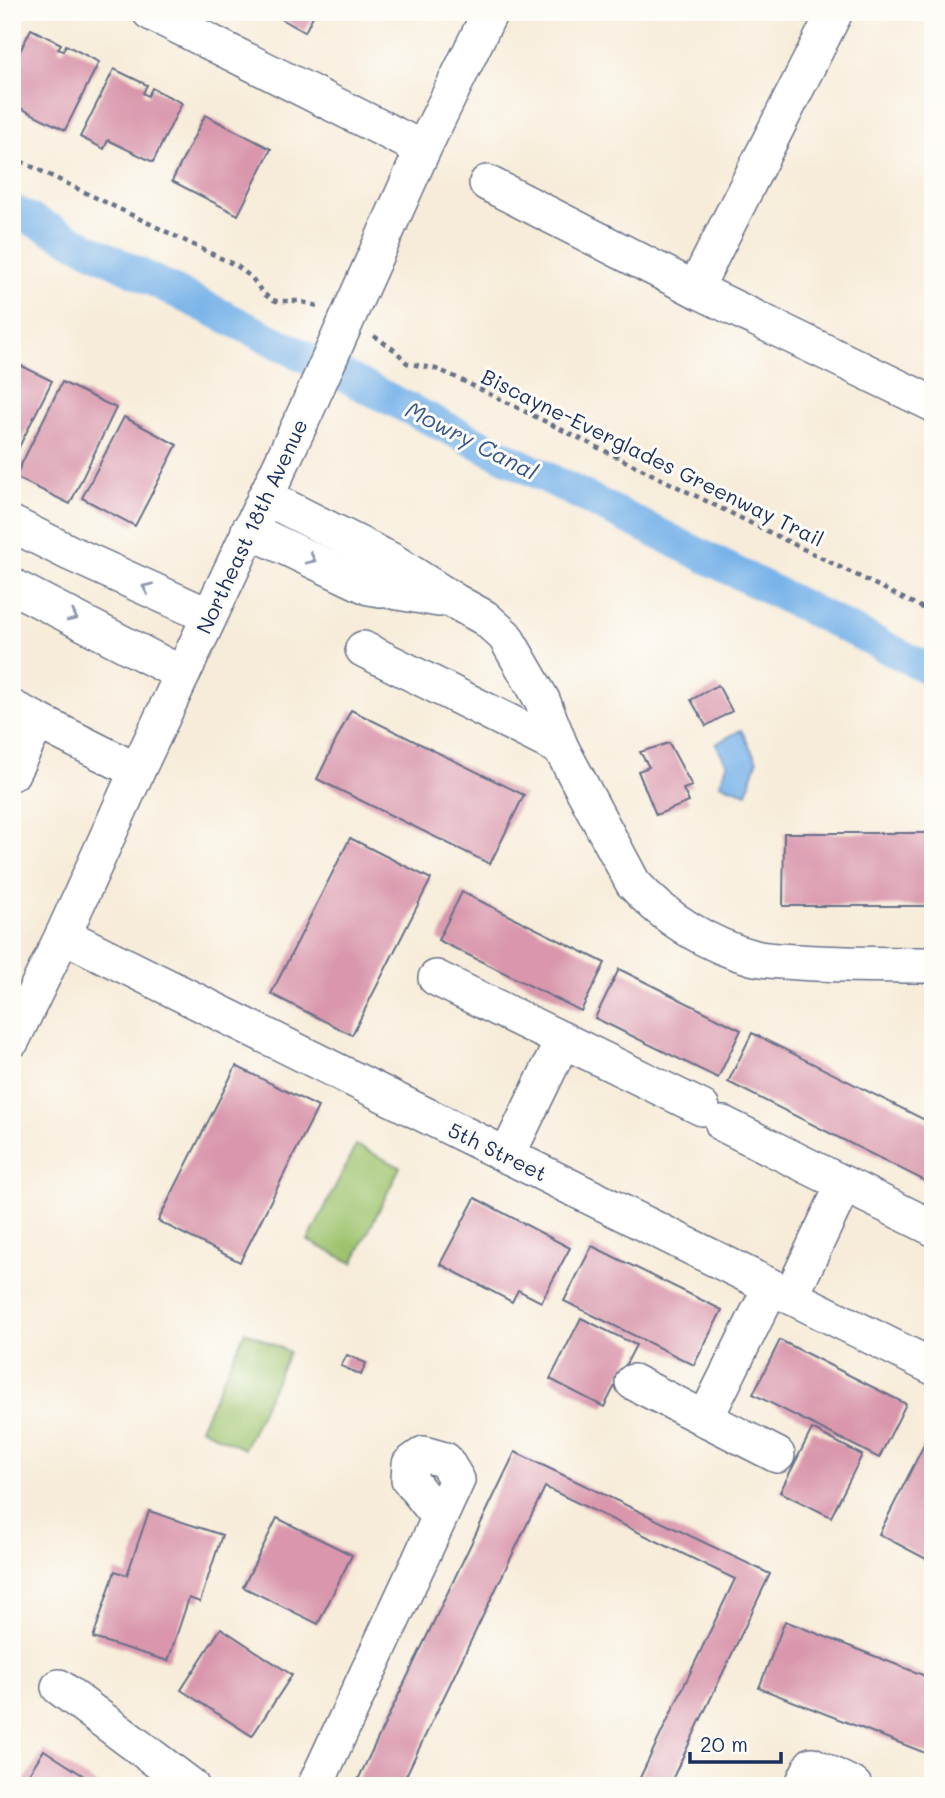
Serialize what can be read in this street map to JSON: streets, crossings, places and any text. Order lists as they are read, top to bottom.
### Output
{
  "streets": {
    "street": ["Northeast 18th Avenue", "5th Street"],
    "path": ["Biscayne-Everglades Greenway Trail"]
  },
  "crossings": [
    ["Biscayne-Everglades Greenway Trail", "Northeast 18th Avenue"],
    ["Northeast 18th Avenue", "5th Street"]
  ],
  "water": ["Mowry Canal"],
  "scale_bar": "20 m"
}
